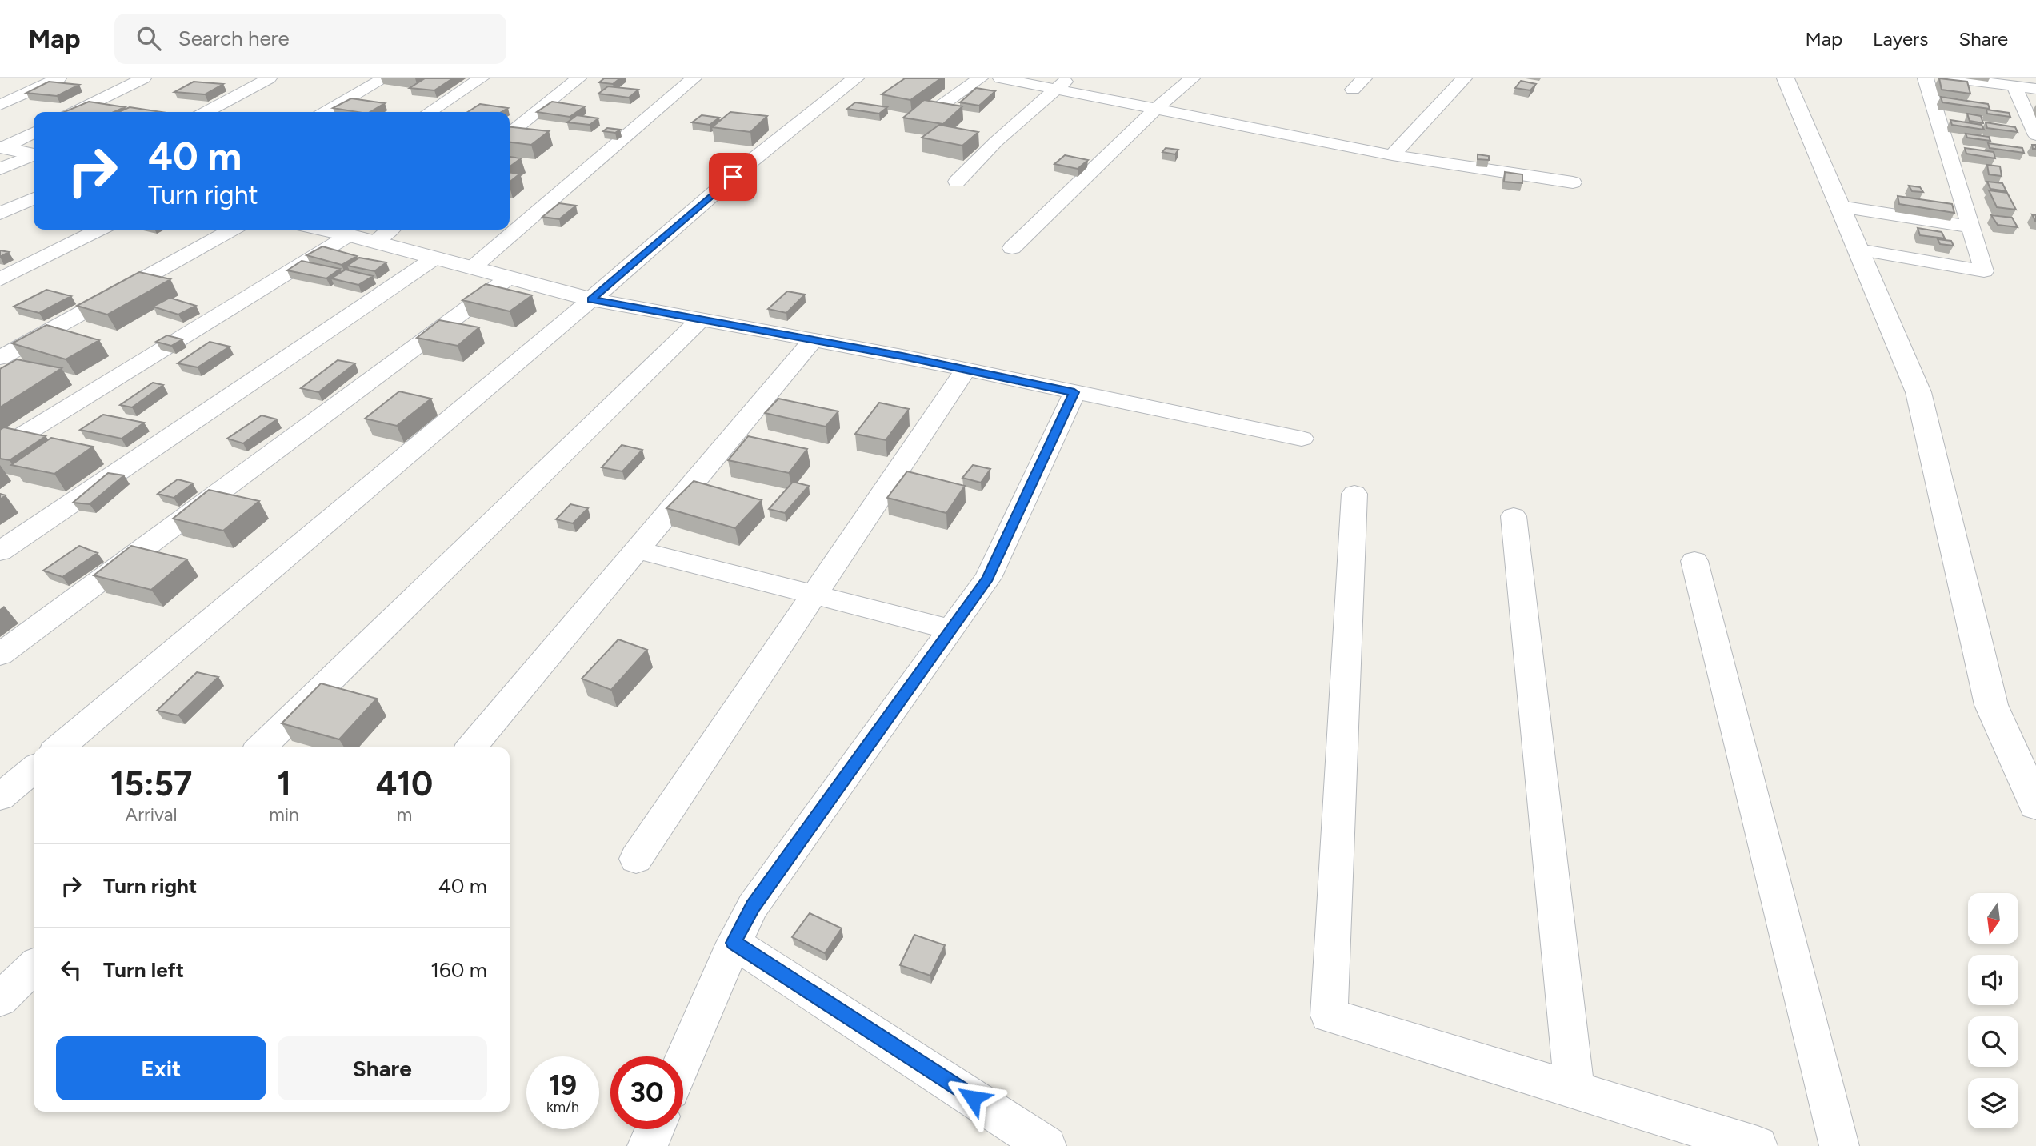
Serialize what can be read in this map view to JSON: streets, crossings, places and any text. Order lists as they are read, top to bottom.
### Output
{
  "north": "bottom",
  "page": {
    "header": "Map",
    "search": "Search here",
    "nav": ["Map", "Layers", "Share"],
    "turn": ["40 m", "Turn right"],
    "eta": [
      "15:57",
      "Arrival",
      "1",
      "min",
      "410",
      "m"
    ],
    "list": [
      {
        "name": "Turn right",
        "value": "40 m"
      },
      {
        "name": "Turn left",
        "value": "160 m"
      }
    ],
    "buttons": ["Exit", "Share"],
    "speed": "19 km/h",
    "limit": "30"
  }
}
